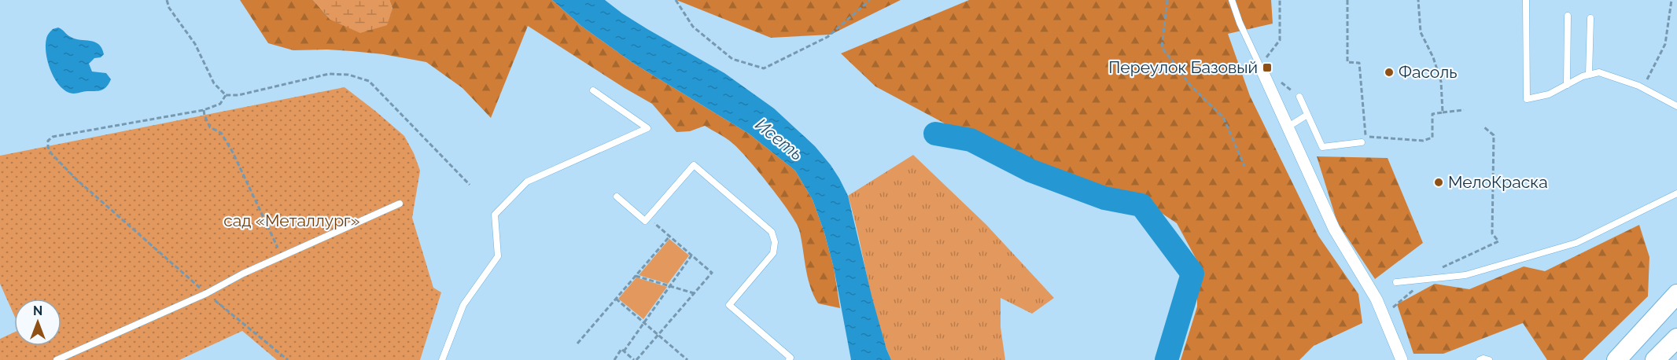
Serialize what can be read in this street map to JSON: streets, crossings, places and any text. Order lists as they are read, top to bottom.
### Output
{
  "water": ["Исеть"],
  "parks": ["сад «Металлург»"],
  "places": {
    "transit": ["Переулок Базовый"],
    "other": ["Фасоль", "МелоКраска"]
  },
  "north": "top"
}
